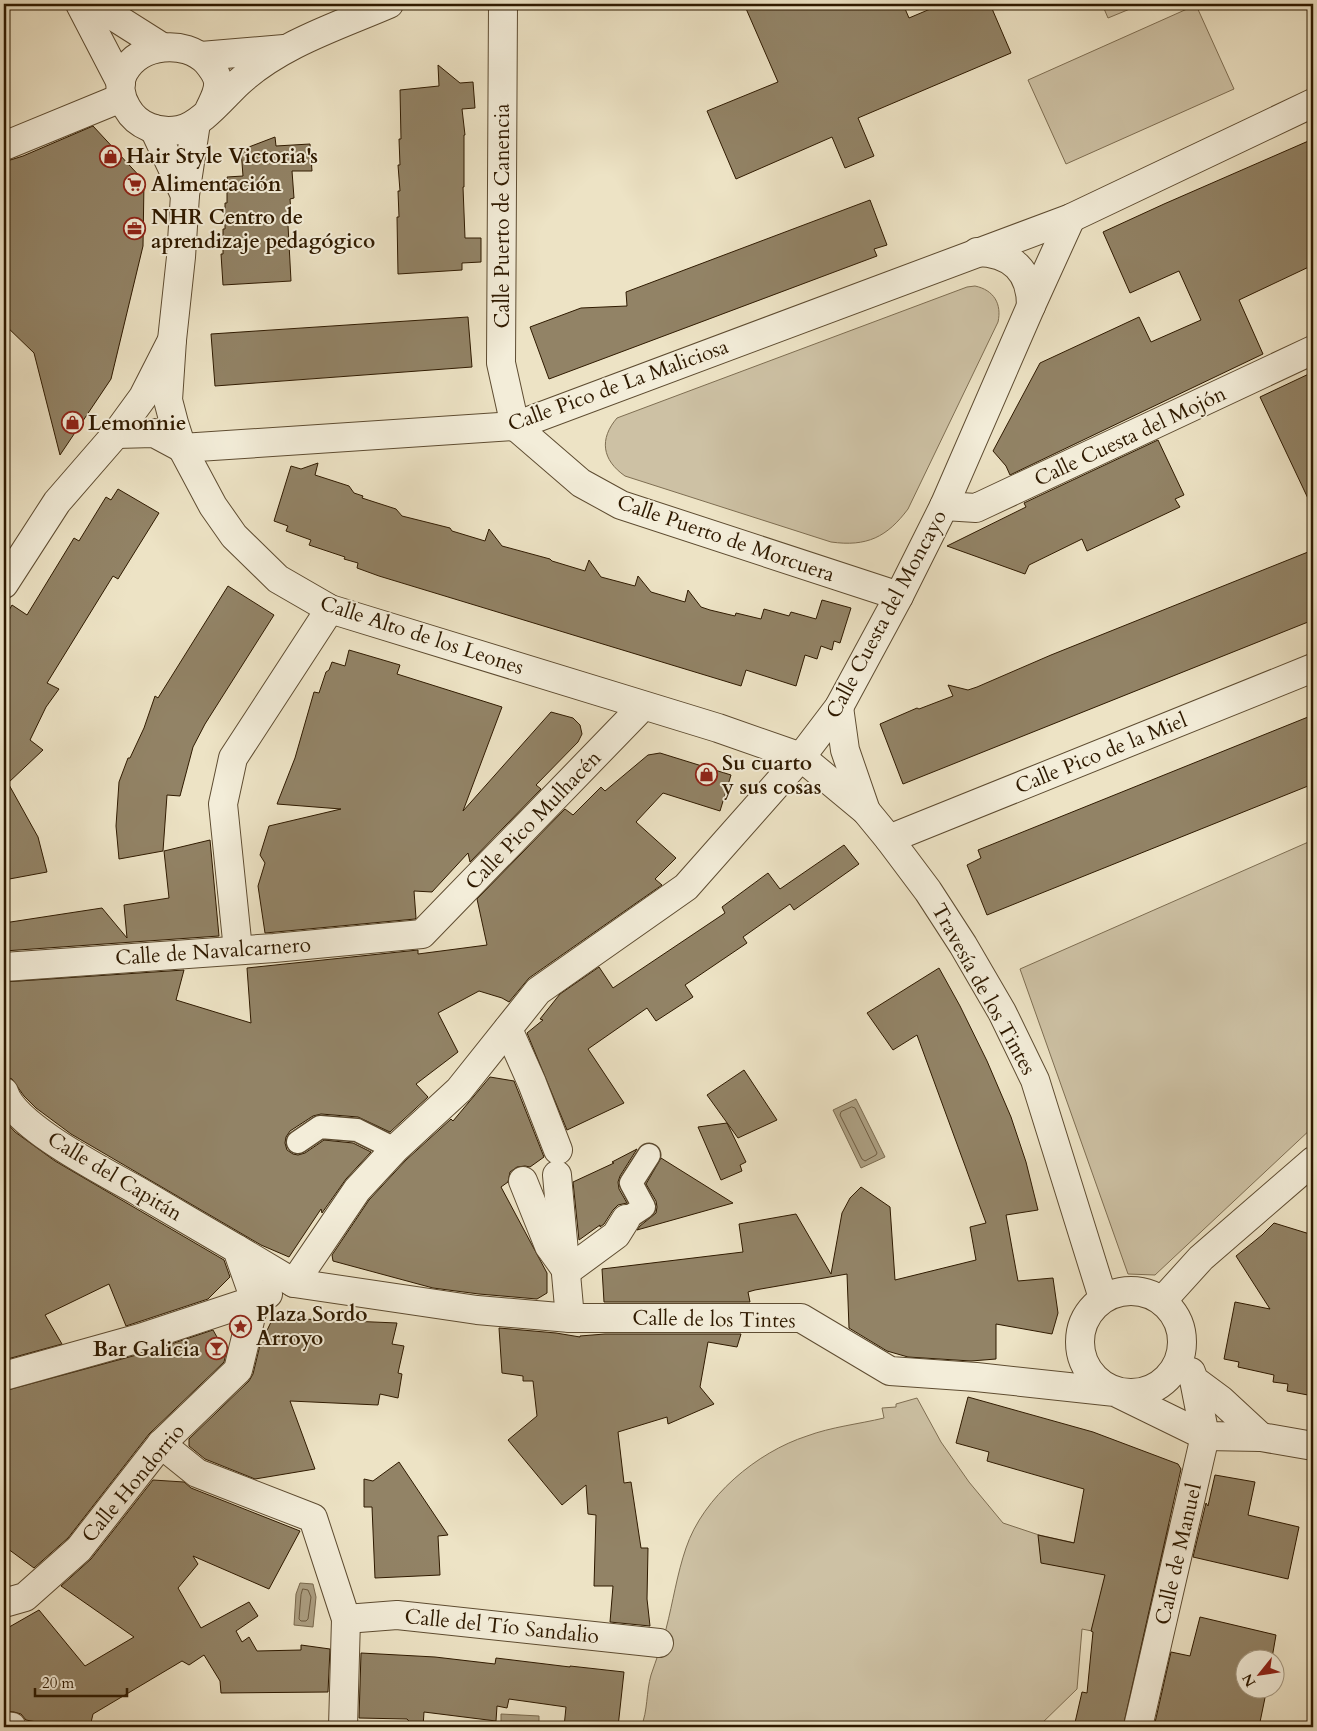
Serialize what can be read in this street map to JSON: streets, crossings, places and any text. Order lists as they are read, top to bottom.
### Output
{
  "streets": {
    "street": [
      "Calle Puerto de Canencia",
      "Calle Pico de La Maliciosa",
      "Calle Cuesta del Mojón",
      "Calle Puerto de Morcuera",
      "Calle Cuesta del Moncayo",
      "Calle Alto de los Leones",
      "Calle Pico de la Miel",
      "Calle Pico Mulhacén",
      "Calle de Navalcarnero",
      "Travesía de los Tintes",
      "Calle del Capitán",
      "Calle de los Tintes",
      "Calle Hondorrio",
      "Calle de Manuel",
      "Calle del Tío Sandalio"
    ]
  },
  "crossings": [
    ["Calle Puerto de Canencia", "Calle Pico de La Maliciosa"],
    ["Calle Puerto de Canencia", "Calle Puerto de Morcuera"],
    ["Calle Pico de La Maliciosa", "Calle Puerto de Morcuera"],
    ["Calle Pico de La Maliciosa", "Calle Cuesta del Moncayo"],
    ["Calle Pico de La Maliciosa", "Calle Alto de los Leones"],
    ["Calle Cuesta del Mojón", "Calle Cuesta del Moncayo"],
    ["Calle Puerto de Morcuera", "Calle Cuesta del Moncayo"],
    ["Calle Cuesta del Moncayo", "Calle Alto de los Leones"],
    ["Calle Cuesta del Moncayo", "Travesía de los Tintes"],
    ["Calle Cuesta del Moncayo", "Calle del Capitán"],
    ["Calle Cuesta del Moncayo", "Calle de los Tintes"],
    ["Calle Alto de los Leones", "Calle Pico Mulhacén"],
    ["Calle Alto de los Leones", "Travesía de los Tintes"],
    ["Calle Pico de la Miel", "Travesía de los Tintes"],
    ["Calle Pico Mulhacén", "Calle de Navalcarnero"],
    ["Travesía de los Tintes", "Calle de los Tintes"],
    ["Calle del Capitán", "Calle de los Tintes"],
    ["Calle de los Tintes", "Calle de Manuel"]
  ],
  "places": {
    "shop": ["Hair Style Victoria's", "Lemonnie", "Su cuarto y sus cosas"],
    "supermarket": ["Alimentación"],
    "office": ["NHR Centro de aprendizaje pedagógico"],
    "place": ["Plaza Sordo Arroyo"],
    "bar": ["Bar Galicia"]
  },
  "scale_bar": "20 m",
  "north": "bottom left"
}
